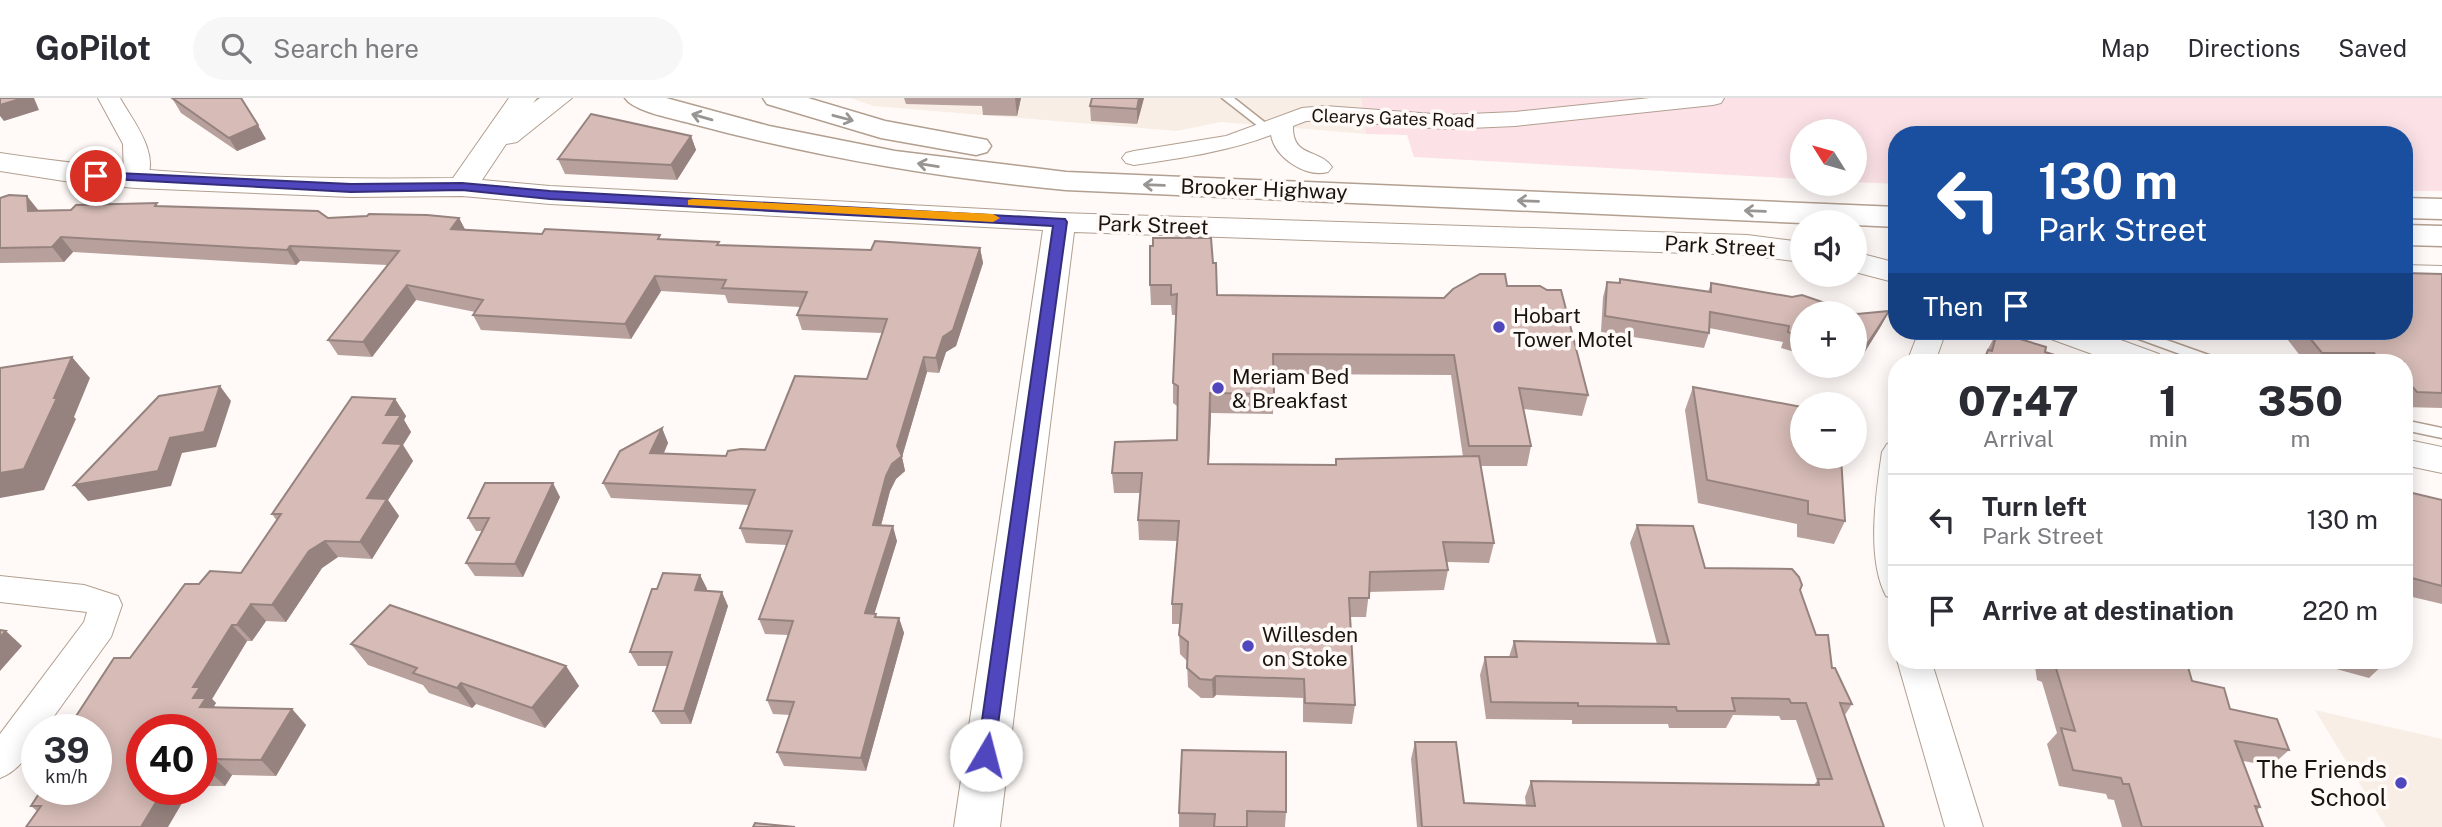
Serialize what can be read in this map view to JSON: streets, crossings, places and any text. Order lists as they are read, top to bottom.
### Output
{
  "streets": {
    "highway": ["Brooker Highway"],
    "street": ["Clearys Gates Road", "Park Street"]
  },
  "crossings": [
    ["Clearys Gates Road", "Brooker Highway"]
  ],
  "places": [
    "Hobart Tower Motel",
    "Meriam Bed & Breakfast",
    "Willesden on Stoke",
    "The Friends School"
  ],
  "north": "top left",
  "page": {
    "header": "GoPilot",
    "search": "Search here",
    "nav": ["Map", "Directions", "Saved"],
    "map_buttons": ["+", "−"],
    "turn": ["130 m", "Park Street"],
    "then": "Then",
    "eta": [
      "07:47",
      "Arrival",
      "1",
      "min",
      "350",
      "m"
    ],
    "list": [
      {
        "name": "Turn left",
        "note": "Park Street",
        "value": "130 m"
      },
      {
        "name": "Arrive at destination",
        "value": "220 m"
      }
    ],
    "speed": "39 km/h",
    "limit": "40"
  }
}
